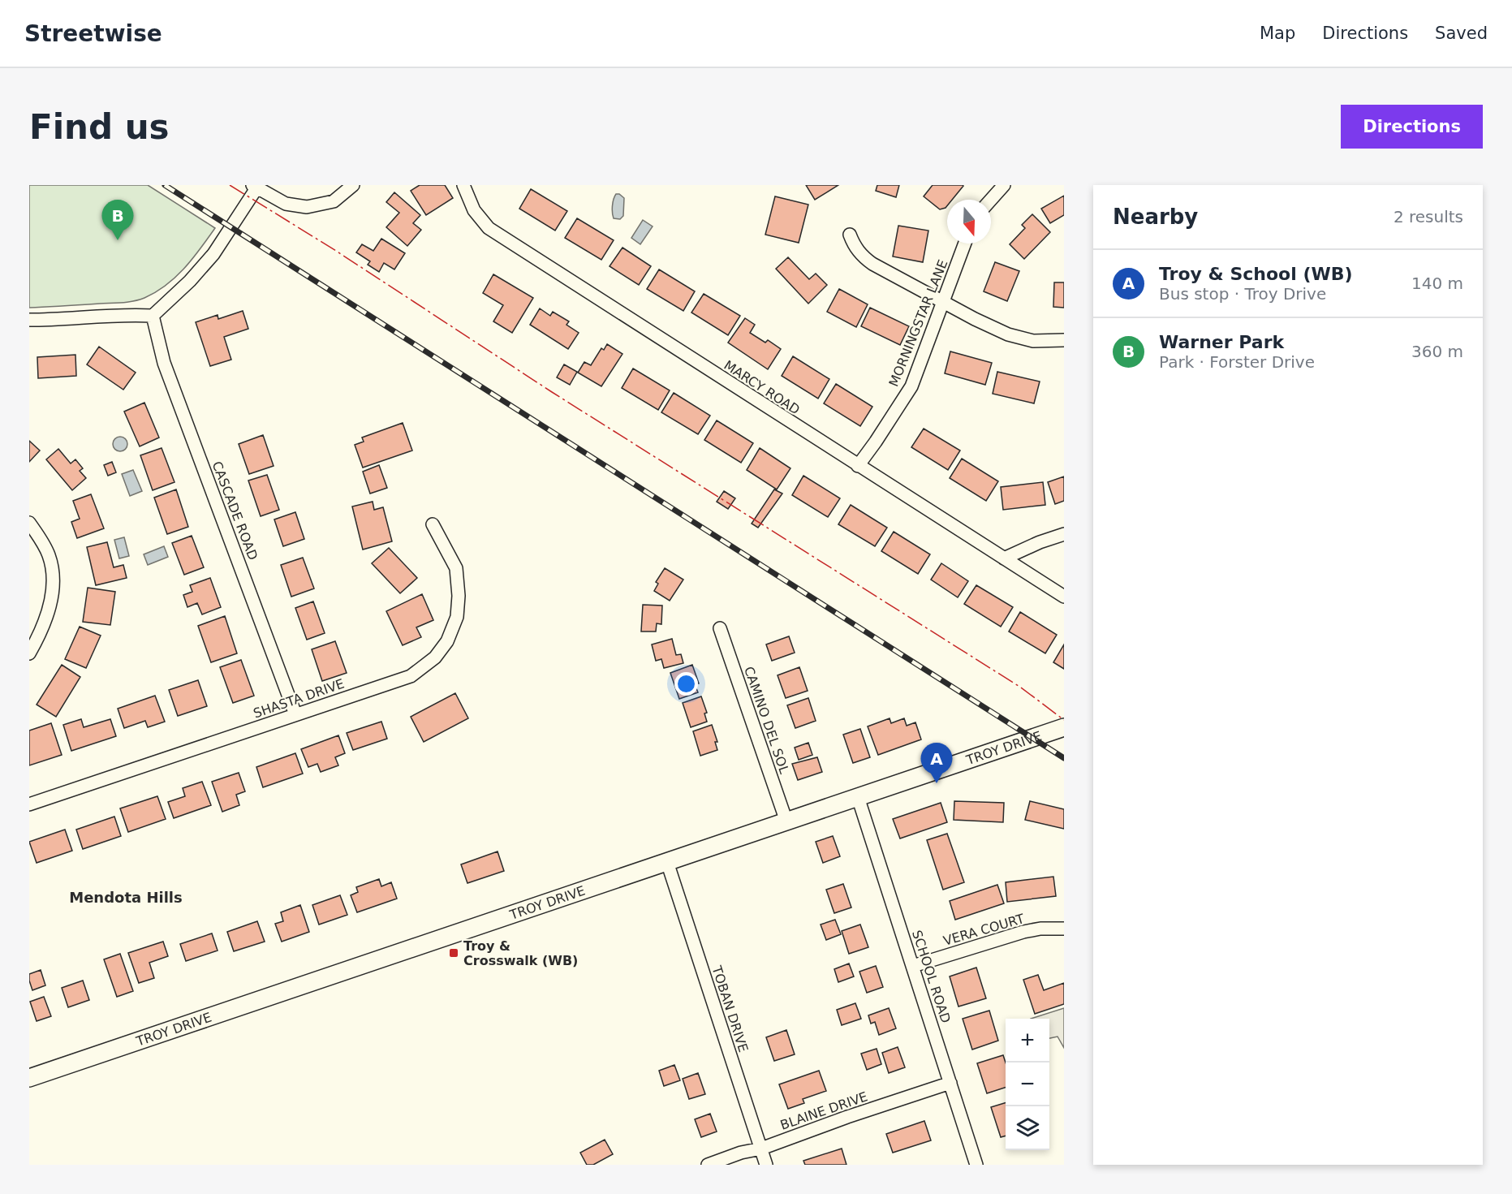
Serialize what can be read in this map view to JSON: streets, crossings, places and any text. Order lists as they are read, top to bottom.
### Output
{
  "streets": {
    "street": [
      "MORNINGSTAR LANE",
      "MARCY ROAD",
      "CASCADE ROAD",
      "SHASTA DRIVE",
      "CAMINO DEL SOL",
      "TROY DRIVE",
      "VERA COURT",
      "SCHOOL ROAD",
      "TOBAN DRIVE",
      "BLAINE DRIVE"
    ]
  },
  "crossings": [
    ["MORNINGSTAR LANE", "MARCY ROAD"],
    ["CASCADE ROAD", "SHASTA DRIVE"],
    ["CAMINO DEL SOL", "TROY DRIVE"],
    ["TROY DRIVE", "SCHOOL ROAD"],
    ["TROY DRIVE", "TOBAN DRIVE"],
    ["VERA COURT", "SCHOOL ROAD"],
    ["SCHOOL ROAD", "BLAINE DRIVE"],
    ["TOBAN DRIVE", "BLAINE DRIVE"]
  ],
  "districts": ["Mendota Hills"],
  "places": {
    "transit": ["Troy & Crosswalk (WB)"]
  },
  "north": "bottom",
  "page": {
    "header": "Streetwise",
    "nav": ["Map", "Directions", "Saved"],
    "buttons": "Directions",
    "title": "Find us",
    "heading": ["Nearby", "2 results"],
    "pins": ["B", "A"],
    "list": [
      {
        "mark": "A",
        "name": "Troy & School (WB)",
        "note": "Bus stop · Troy Drive",
        "value": "140 m"
      },
      {
        "mark": "B",
        "name": "Warner Park",
        "note": "Park · Forster Drive",
        "value": "360 m"
      }
    ],
    "map_buttons": ["+", "−"]
  }
}
